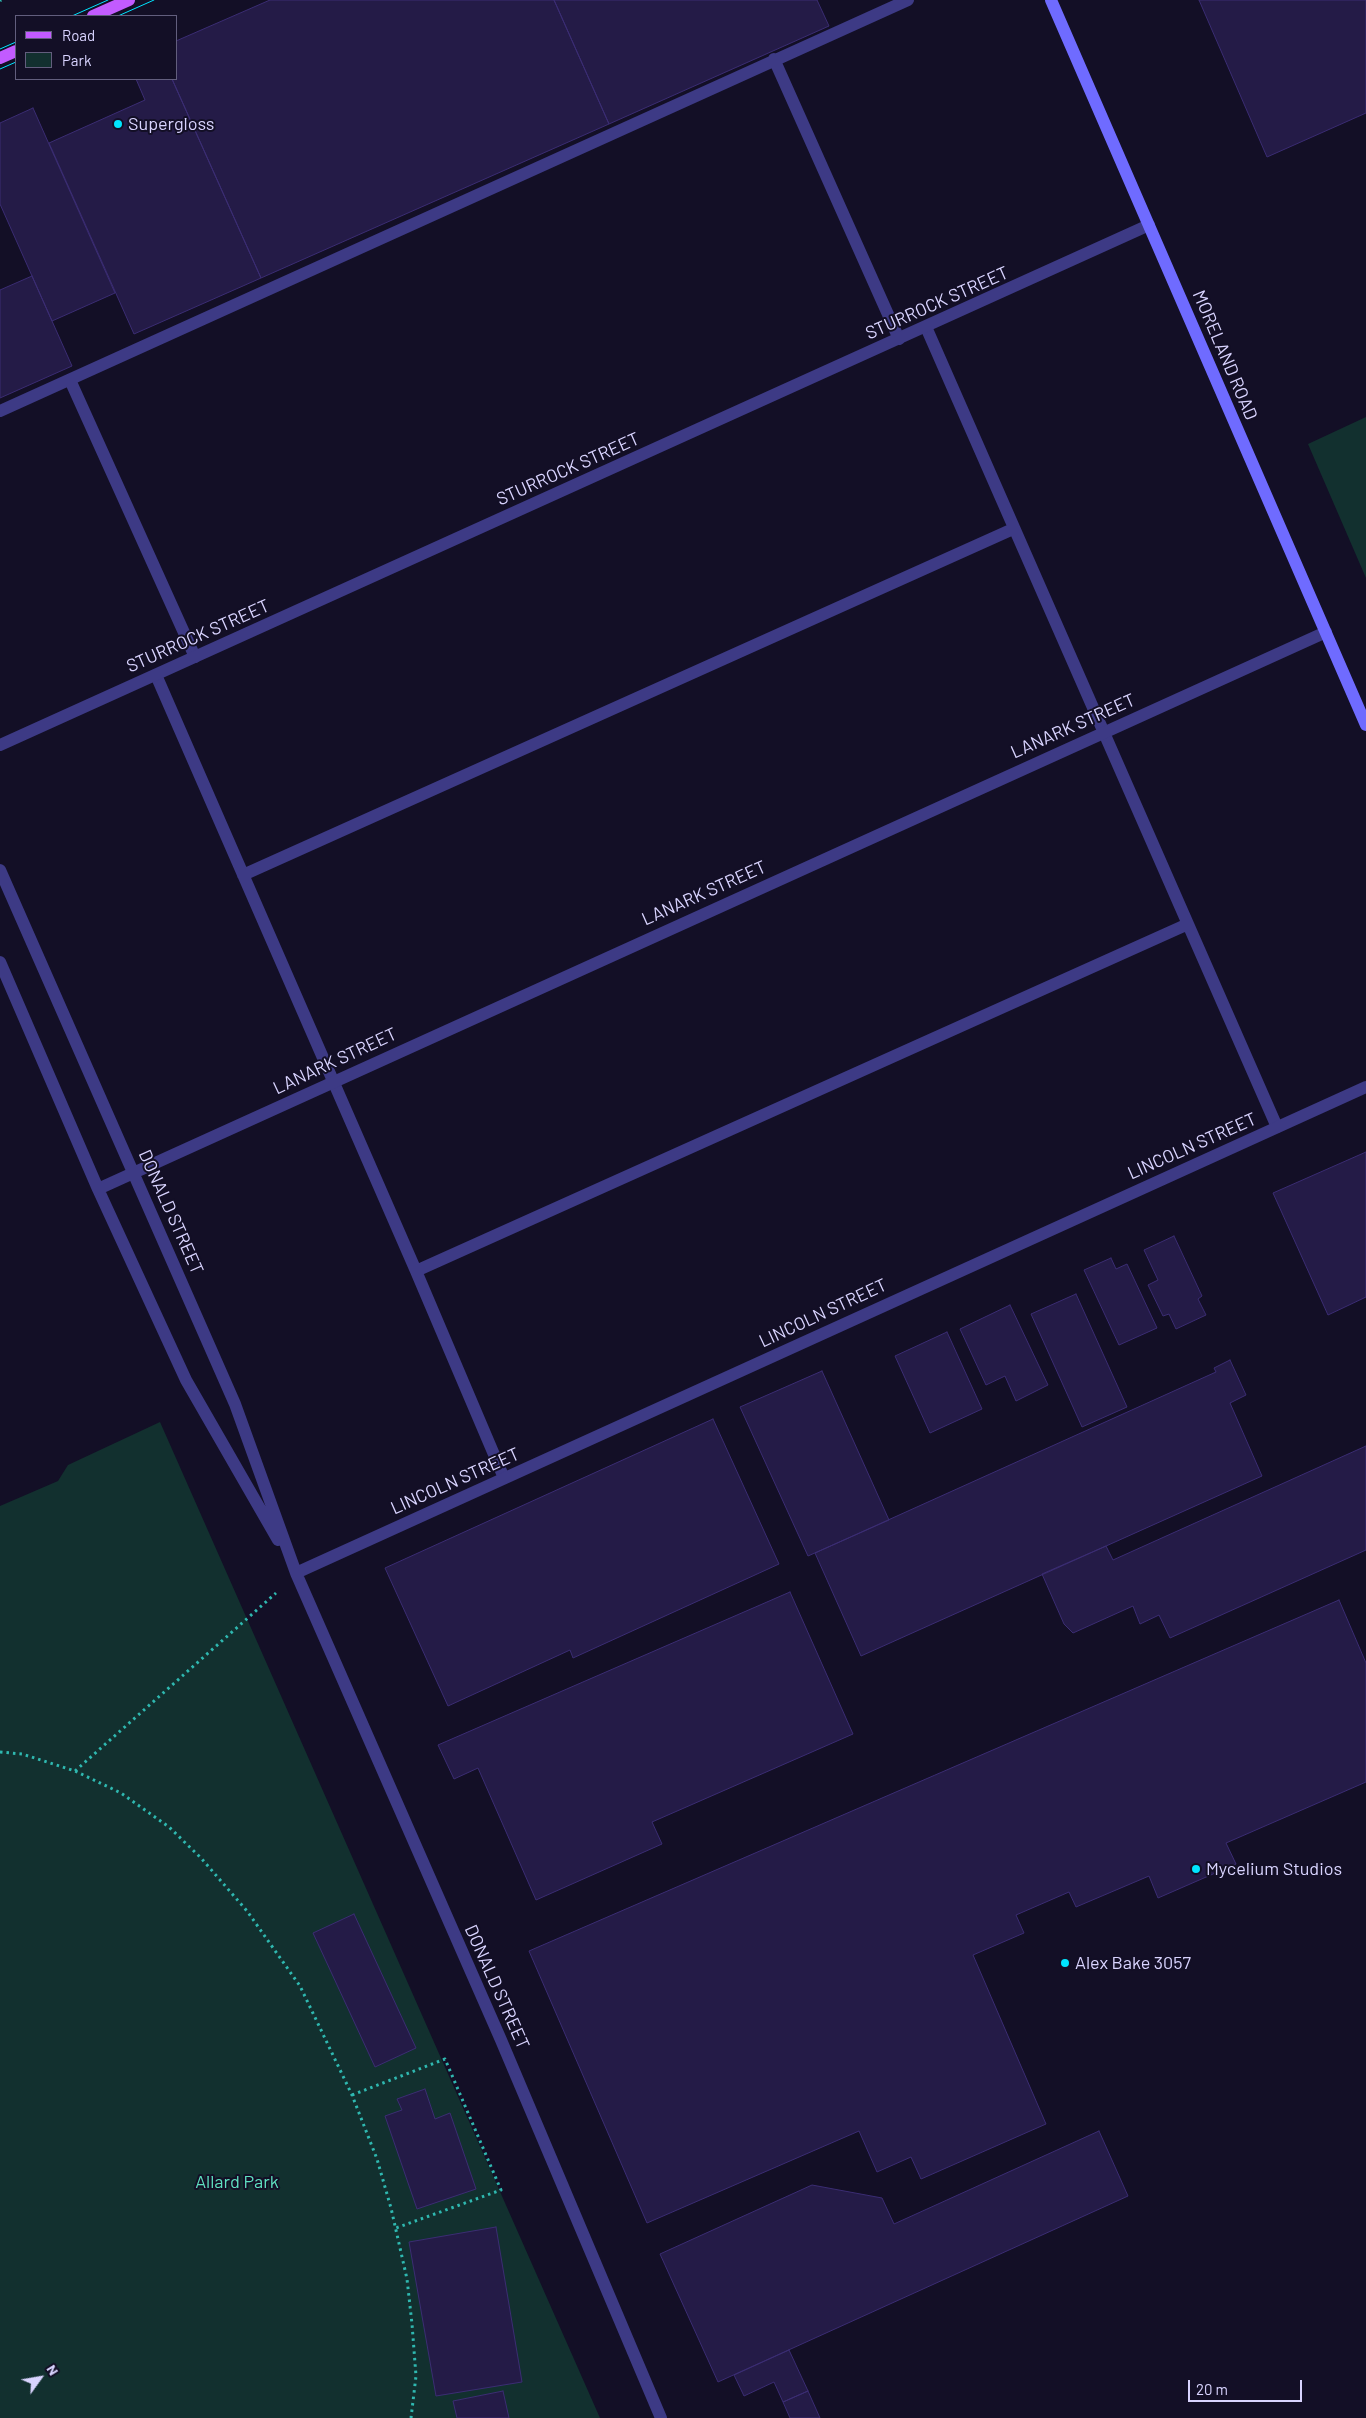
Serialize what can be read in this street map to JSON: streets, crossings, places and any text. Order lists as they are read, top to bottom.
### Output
{
  "streets": {
    "main road": ["MORELAND ROAD"],
    "street": [
      "STURROCK STREET",
      "LANARK STREET",
      "LINCOLN STREET",
      "DONALD STREET"
    ]
  },
  "crossings": [
    ["STURROCK STREET", "MORELAND ROAD"],
    ["MORELAND ROAD", "LANARK STREET"],
    ["LANARK STREET", "DONALD STREET"],
    ["LINCOLN STREET", "DONALD STREET"]
  ],
  "parks": ["Allard Park"],
  "places": ["Supergloss", "Mycelium Studios", "Alex Bake 3057"],
  "legend": ["Road", "Park"],
  "scale_bar": "20 m",
  "north": "top right"
}
